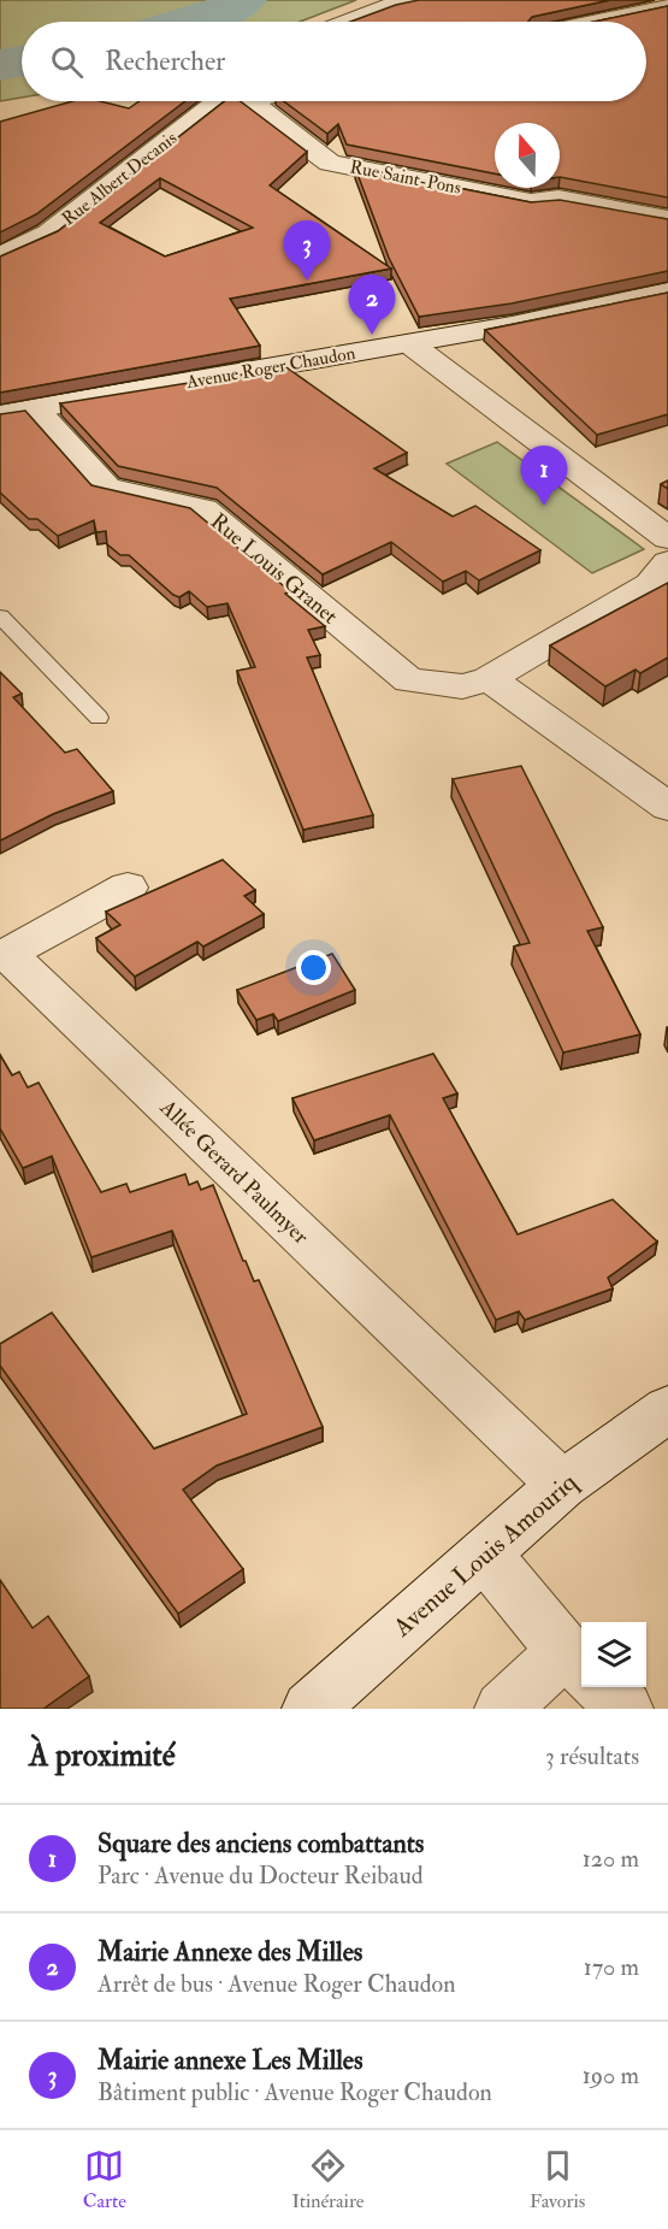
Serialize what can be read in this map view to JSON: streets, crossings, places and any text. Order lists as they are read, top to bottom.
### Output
{
  "streets": {
    "street": [
      "Rue Saint-Pons",
      "Rue Albert Decanis",
      "Avenue Roger Chaudon",
      "Rue Louis Granet",
      "Allée Gerard Paulmyer",
      "Avenue Louis Amouriq"
    ]
  },
  "crossings": [
    ["Avenue Roger Chaudon", "Rue Louis Granet"],
    ["Allée Gerard Paulmyer", "Avenue Louis Amouriq"]
  ],
  "north": "top",
  "page": {
    "search": "Rechercher",
    "pins": ["3", "2", "1"],
    "heading": ["À proximité", "3 résultats"],
    "list": [
      {
        "mark": "1",
        "name": "Square des anciens combattants",
        "note": "Parc · Avenue du Docteur Reibaud",
        "value": "120 m"
      },
      {
        "mark": "2",
        "name": "Mairie Annexe des Milles",
        "note": "Arrêt de bus · Avenue Roger Chaudon",
        "value": "170 m"
      },
      {
        "mark": "3",
        "name": "Mairie annexe Les Milles",
        "note": "Bâtiment public · Avenue Roger Chaudon",
        "value": "190 m"
      }
    ],
    "nav": ["Carte", "Itinéraire", "Favoris"]
  }
}
